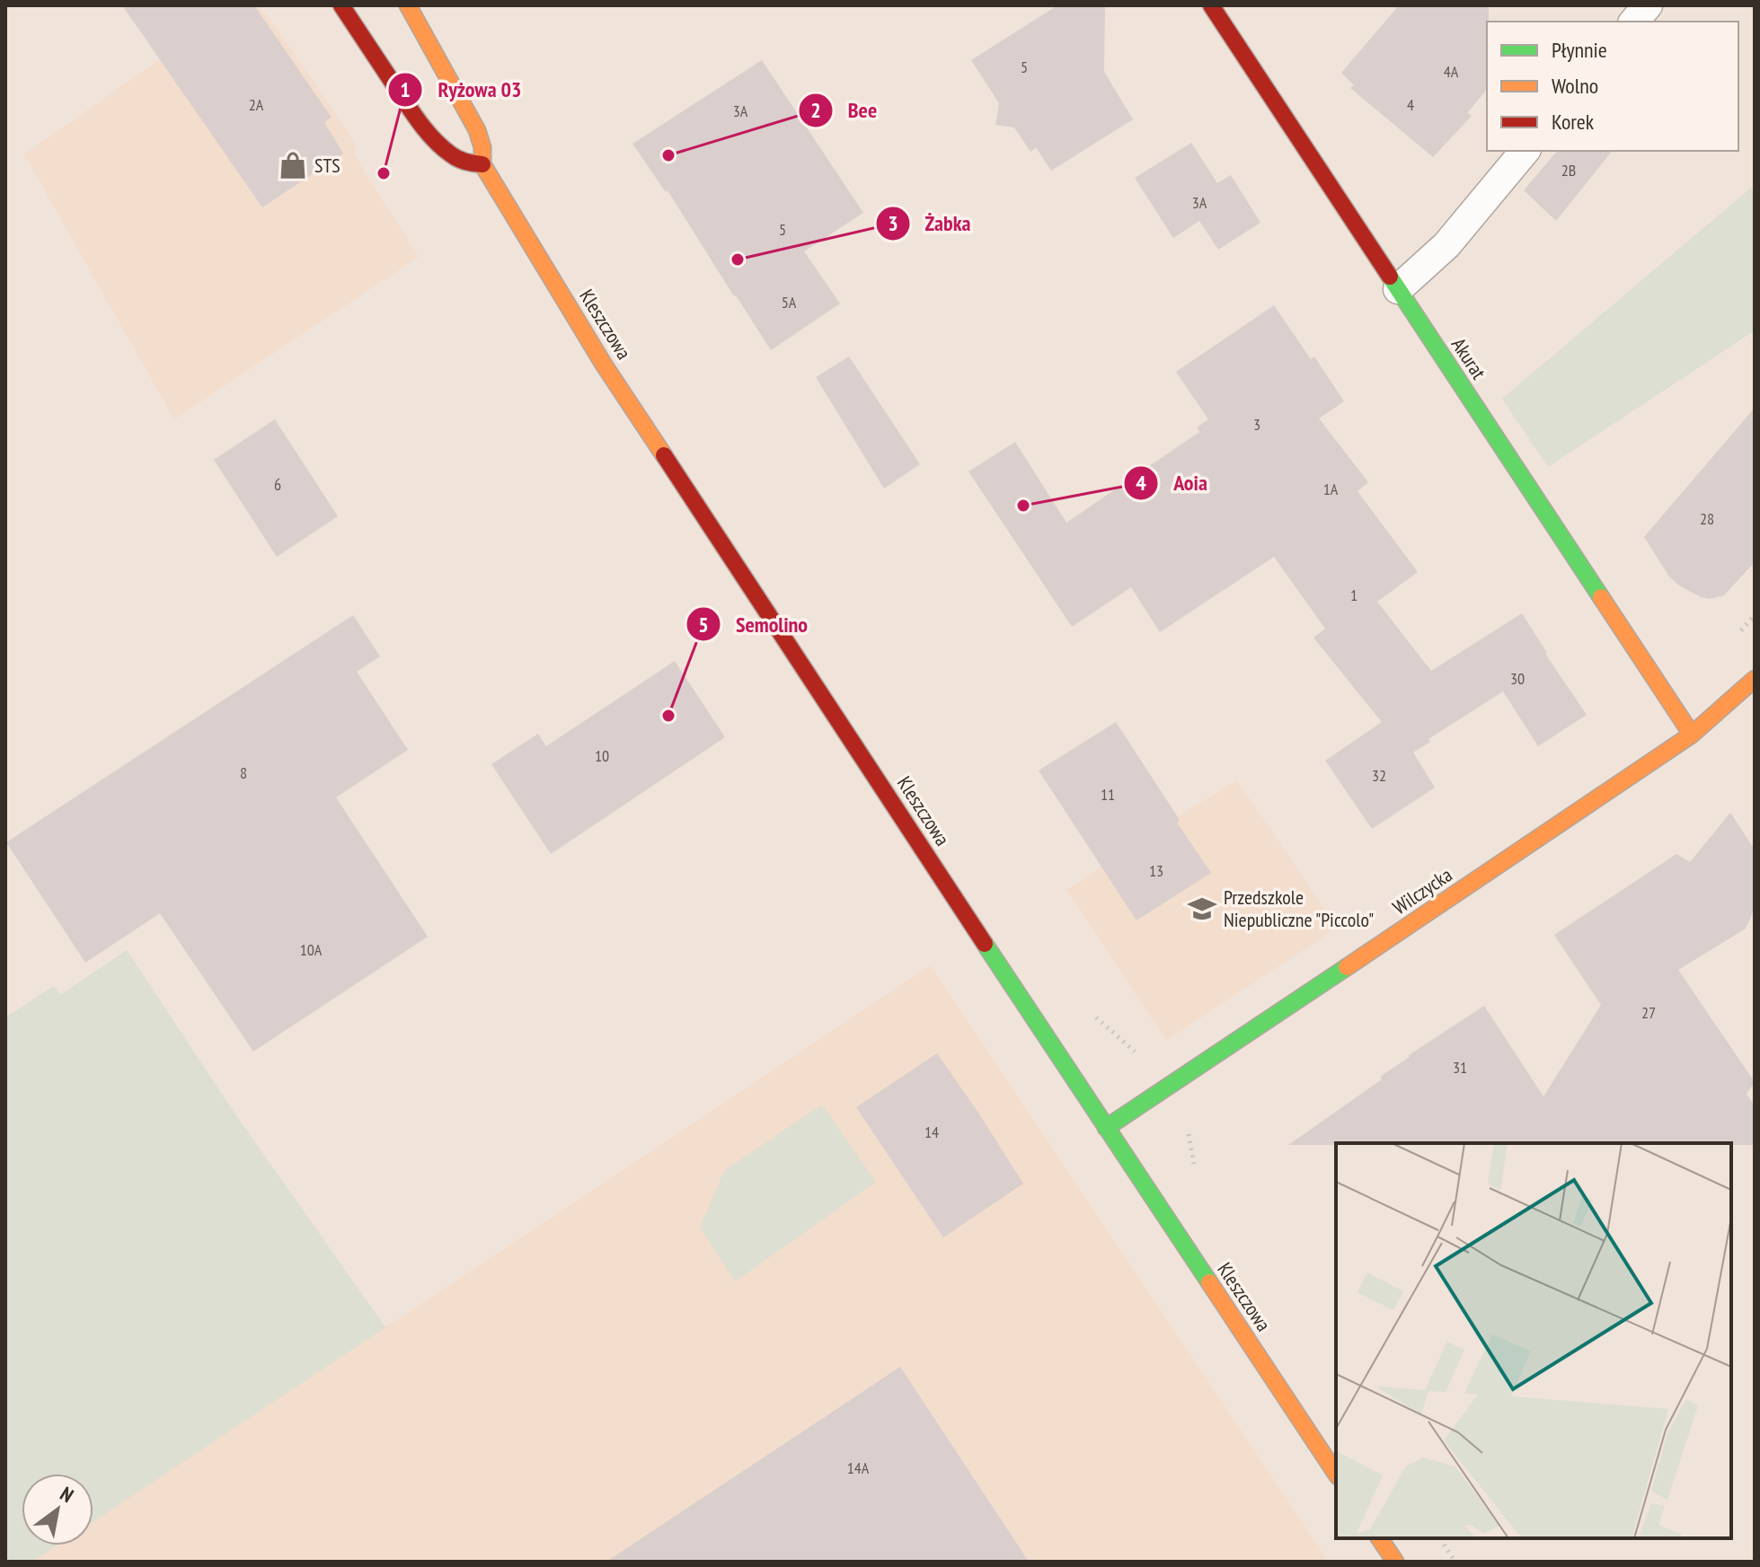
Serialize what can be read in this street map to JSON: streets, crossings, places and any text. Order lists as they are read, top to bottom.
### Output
{
  "streets": {
    "main road": ["Kleszczowa", "Akurat", "Wilczycka"]
  },
  "crossings": [
    ["Kleszczowa", "Wilczycka"],
    ["Akurat", "Wilczycka"]
  ],
  "places": {
    "other": [
      "Bee",
      "Ryżowa 03",
      "Żabka",
      "Aoia",
      "Semolino"
    ],
    "shop": ["STS"],
    "school or university": ["Przedszkole Niepubliczne \"Piccolo\""]
  },
  "house_numbers": [
    "5",
    "4A",
    "2A",
    "4",
    "3A",
    "2B",
    "3A",
    "5",
    "5A",
    "3",
    "6",
    "1A",
    "28",
    "1",
    "30",
    "10",
    "8",
    "32",
    "11",
    "13",
    "10A",
    "27",
    "31",
    "14",
    "14A"
  ],
  "legend": ["Płynnie", "Wolno", "Korek"],
  "north": "top right"
}
